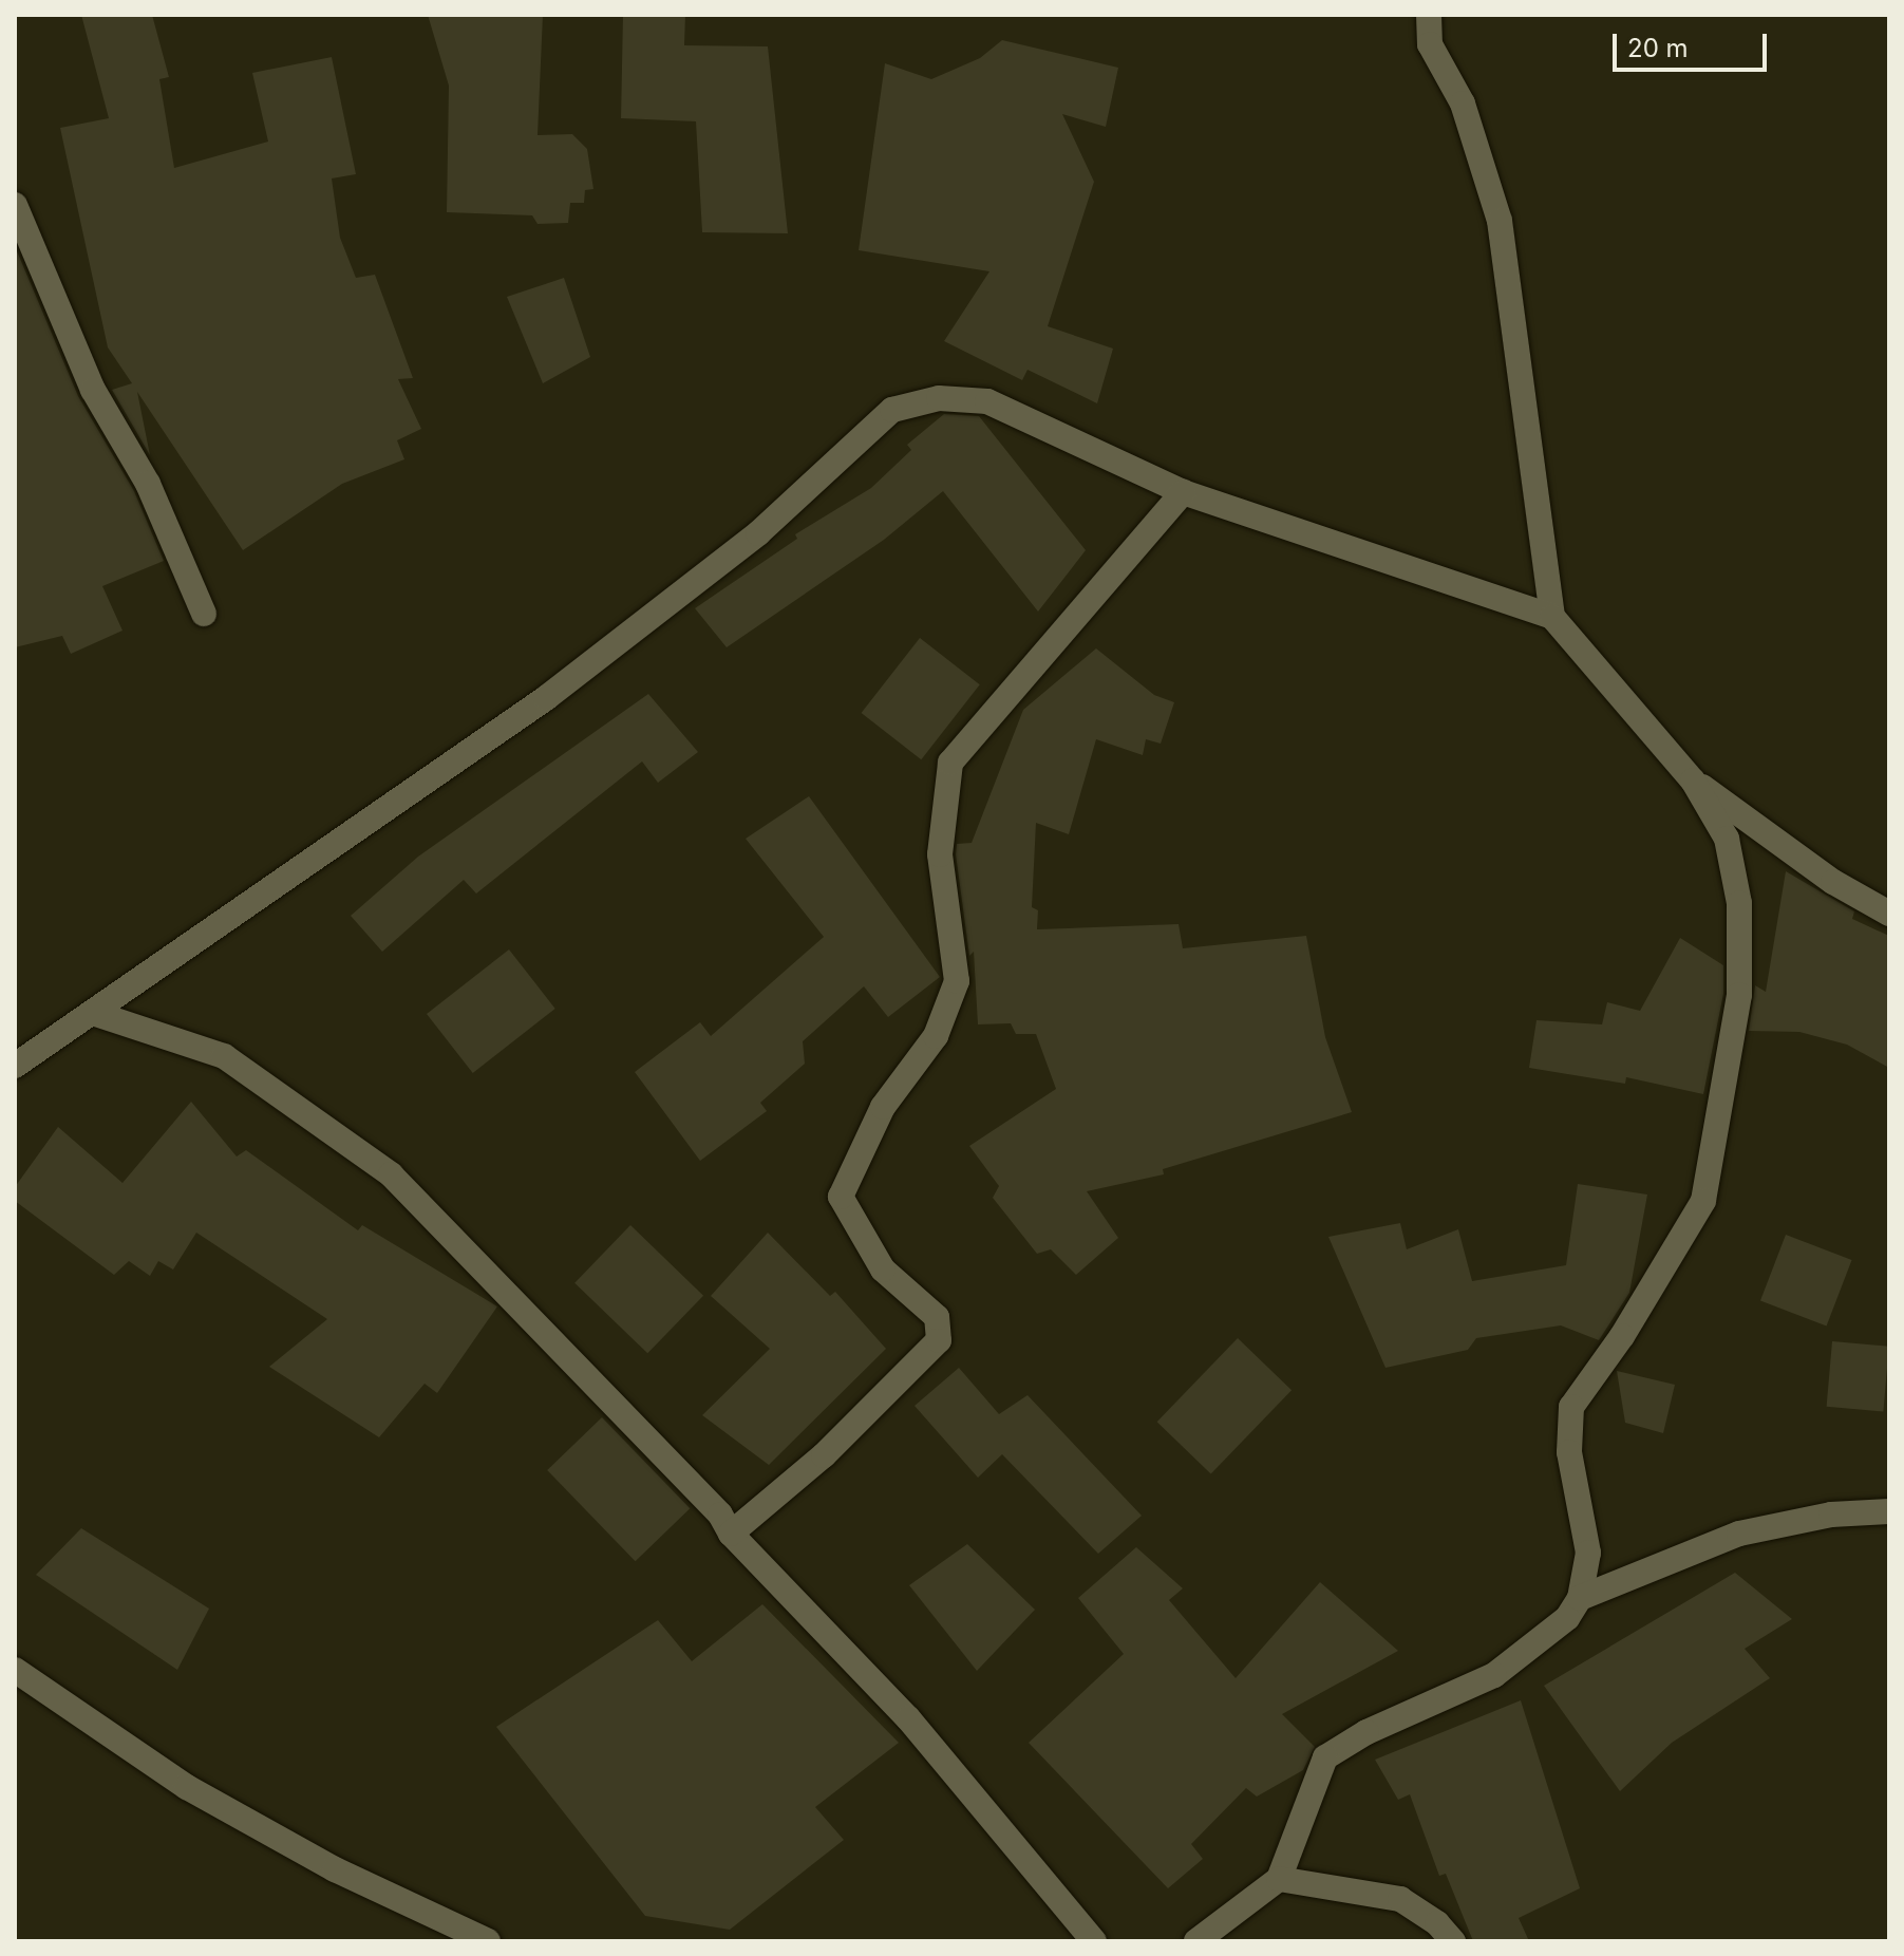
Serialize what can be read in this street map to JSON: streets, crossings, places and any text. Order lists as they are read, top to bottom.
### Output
{
  "scale_bar": "20 m"
}
